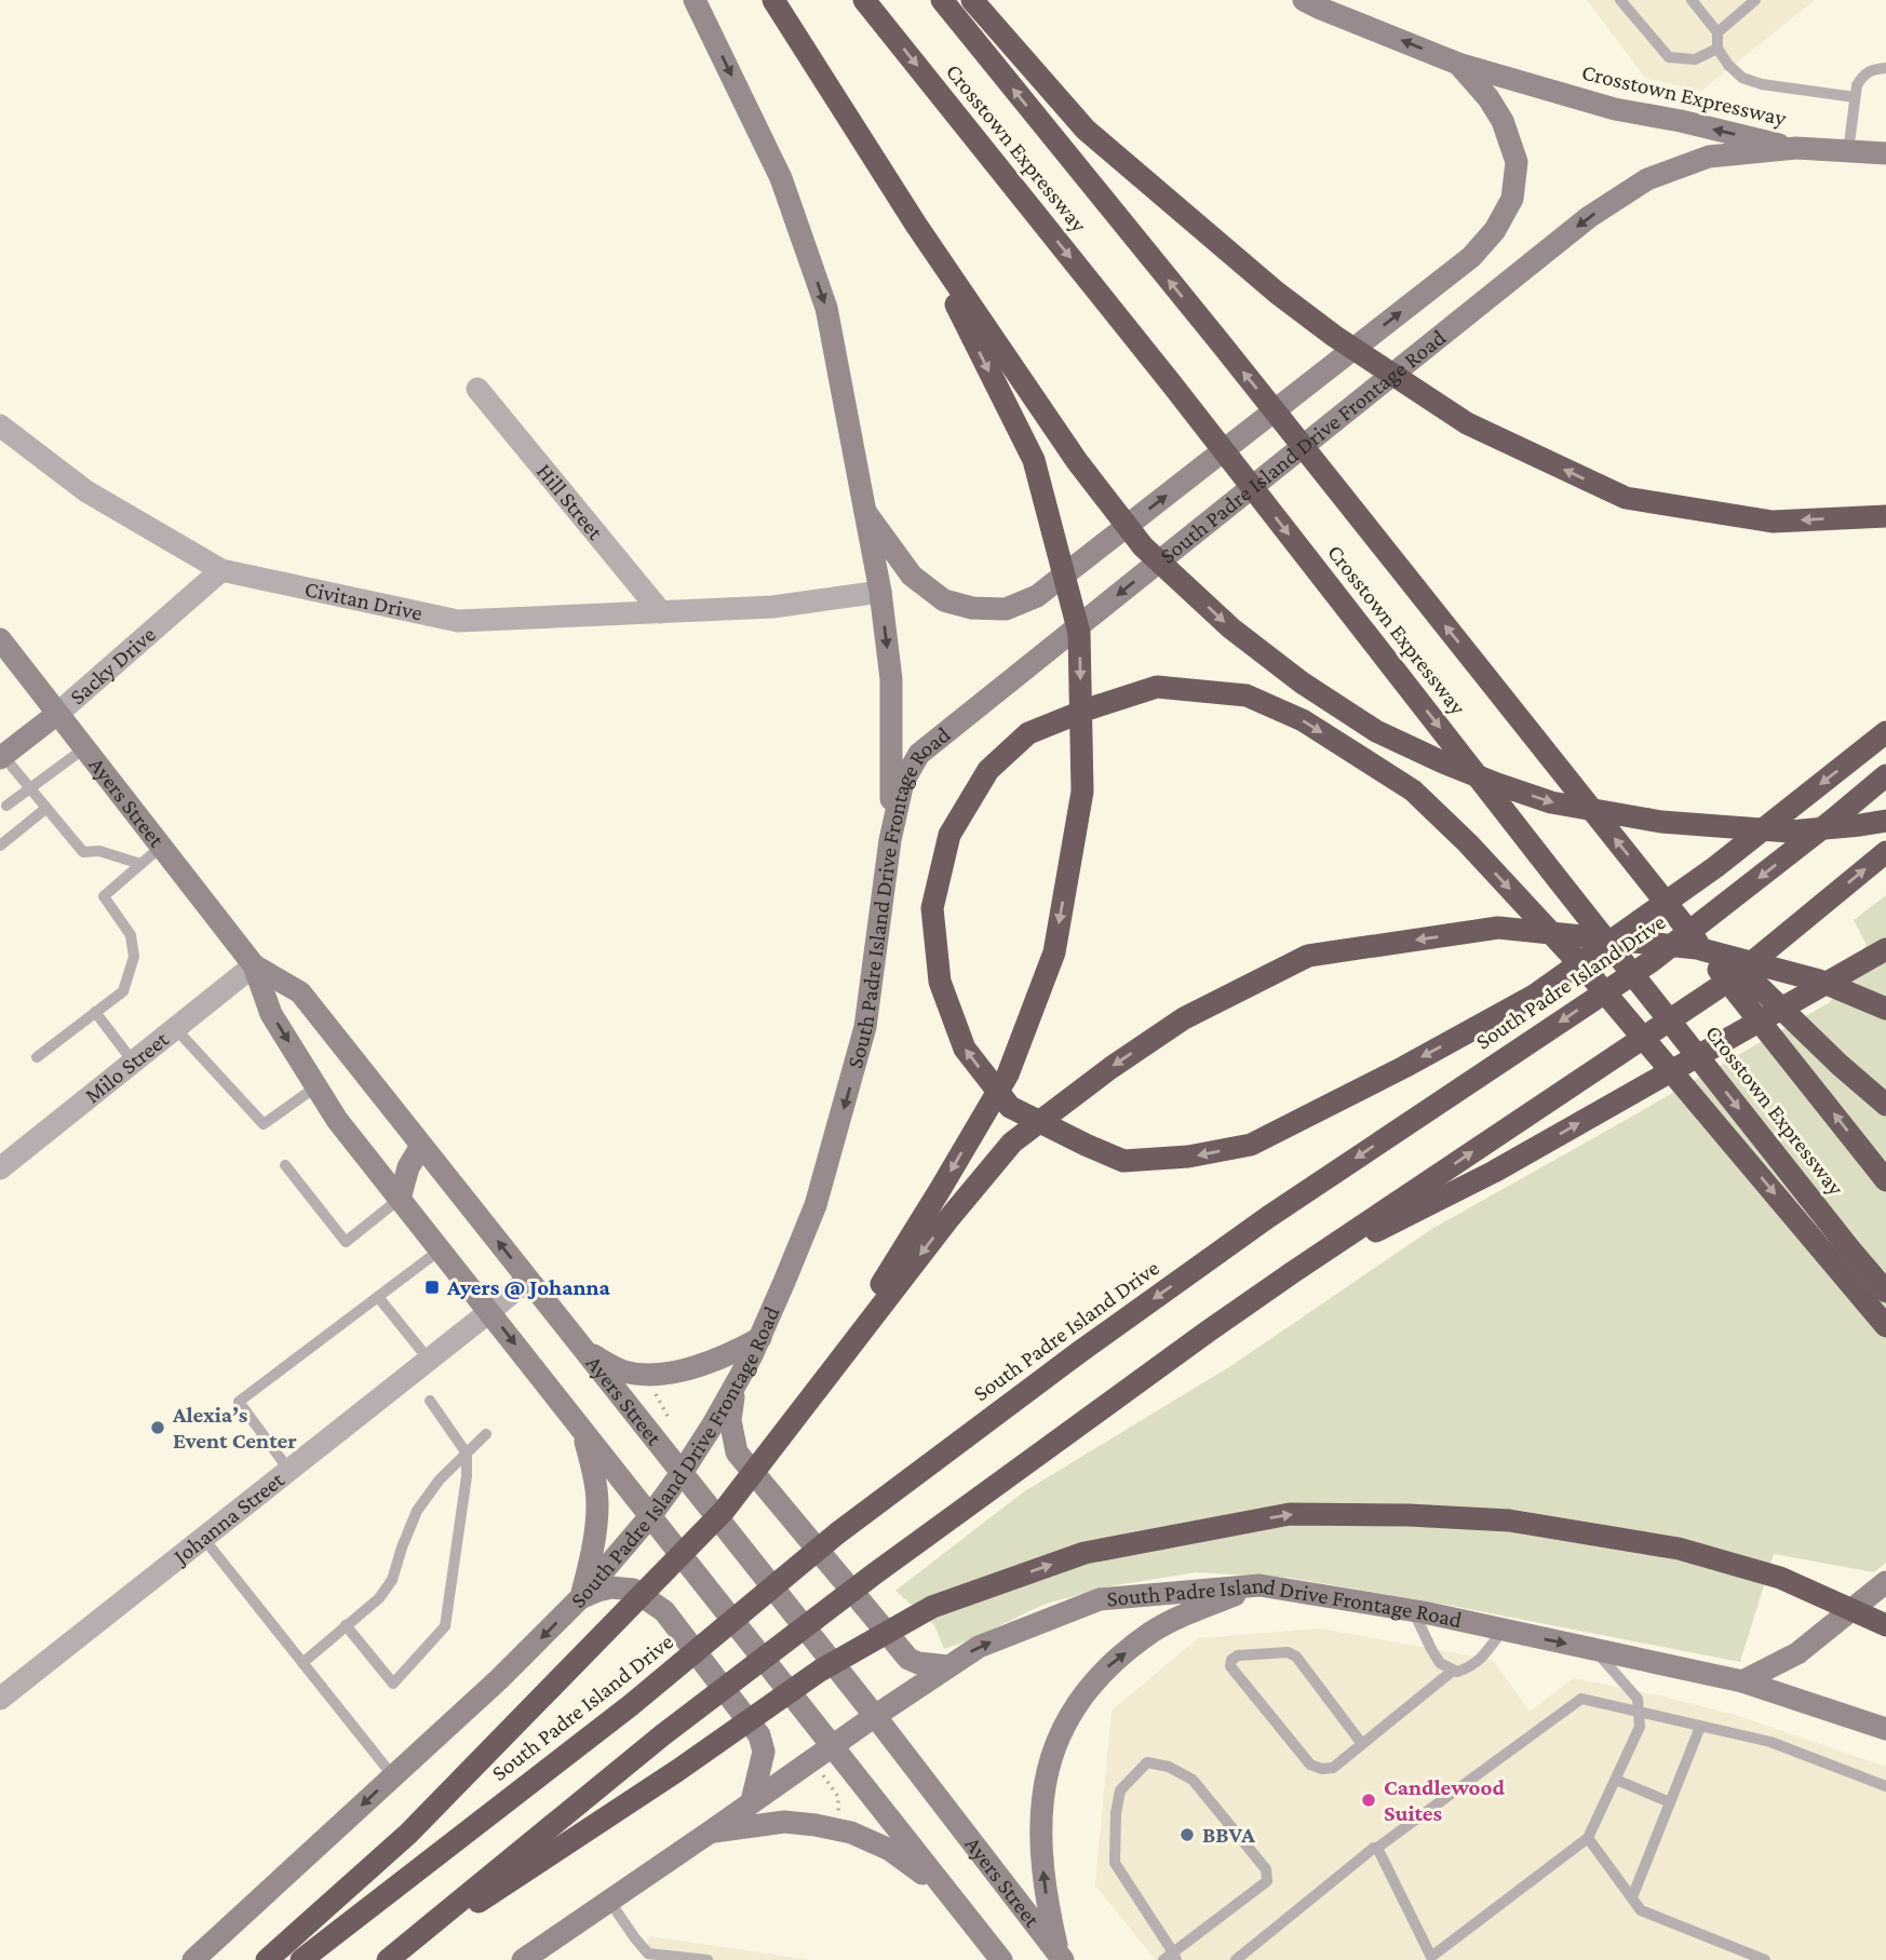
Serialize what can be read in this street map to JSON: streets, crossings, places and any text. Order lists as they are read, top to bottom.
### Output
{
  "streets": {
    "highway": ["Crosstown Expressway", "South Padre Island Drive"],
    "main road": ["South Padre Island Drive Frontage Road", "Sacky Drive", "Ayers Street"],
    "street": [
      "Hill Street",
      "Civitan Drive",
      "Milo Street",
      "Johanna Street"
    ]
  },
  "crossings": [
    ["Crosstown Expressway", "South Padre Island Drive Frontage Road"],
    ["South Padre Island Drive Frontage Road", "Ayers Street"],
    ["Hill Street", "Civitan Drive"],
    ["Civitan Drive", "Sacky Drive"],
    ["Sacky Drive", "Ayers Street"],
    ["Ayers Street", "Milo Street"],
    ["Ayers Street", "Johanna Street"]
  ],
  "places": {
    "transit": ["Ayers @ Johanna"],
    "other": ["Alexia’s Event Center", "Candlewood Suites", "BBVA"]
  }
}
